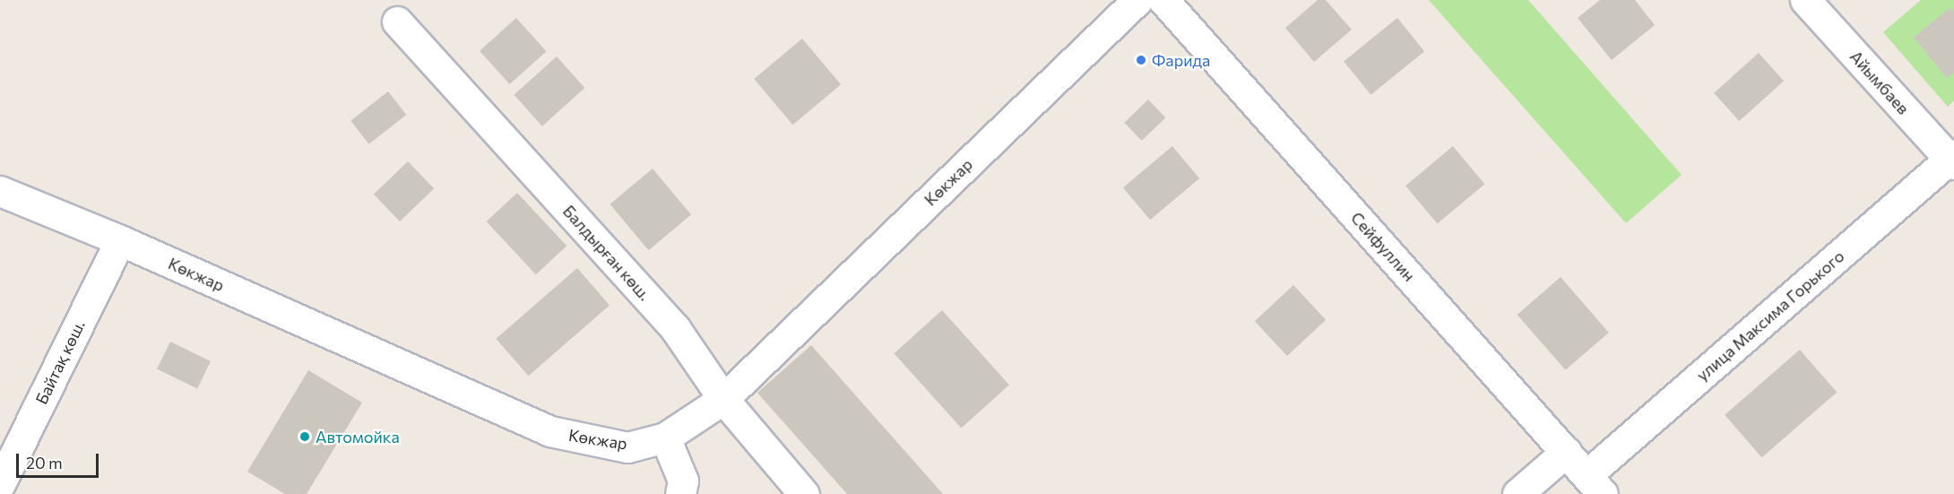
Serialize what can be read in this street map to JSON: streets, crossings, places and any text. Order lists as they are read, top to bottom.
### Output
{
  "streets": {
    "street": [
      "Айымбаев",
      "Көкжар",
      "Сейфуллин",
      "Балдырған көш.",
      "улица Максима Горького",
      "Байтақ көш."
    ]
  },
  "crossings": [
    ["Айымбаев", "улица Максима Горького"],
    ["Көкжар", "Балдырған көш."],
    ["Көкжар", "Байтақ көш."],
    ["Сейфуллин", "улица Максима Горького"]
  ],
  "places": ["Фарида", "Автомойка"],
  "scale_bar": "20 m"
}
